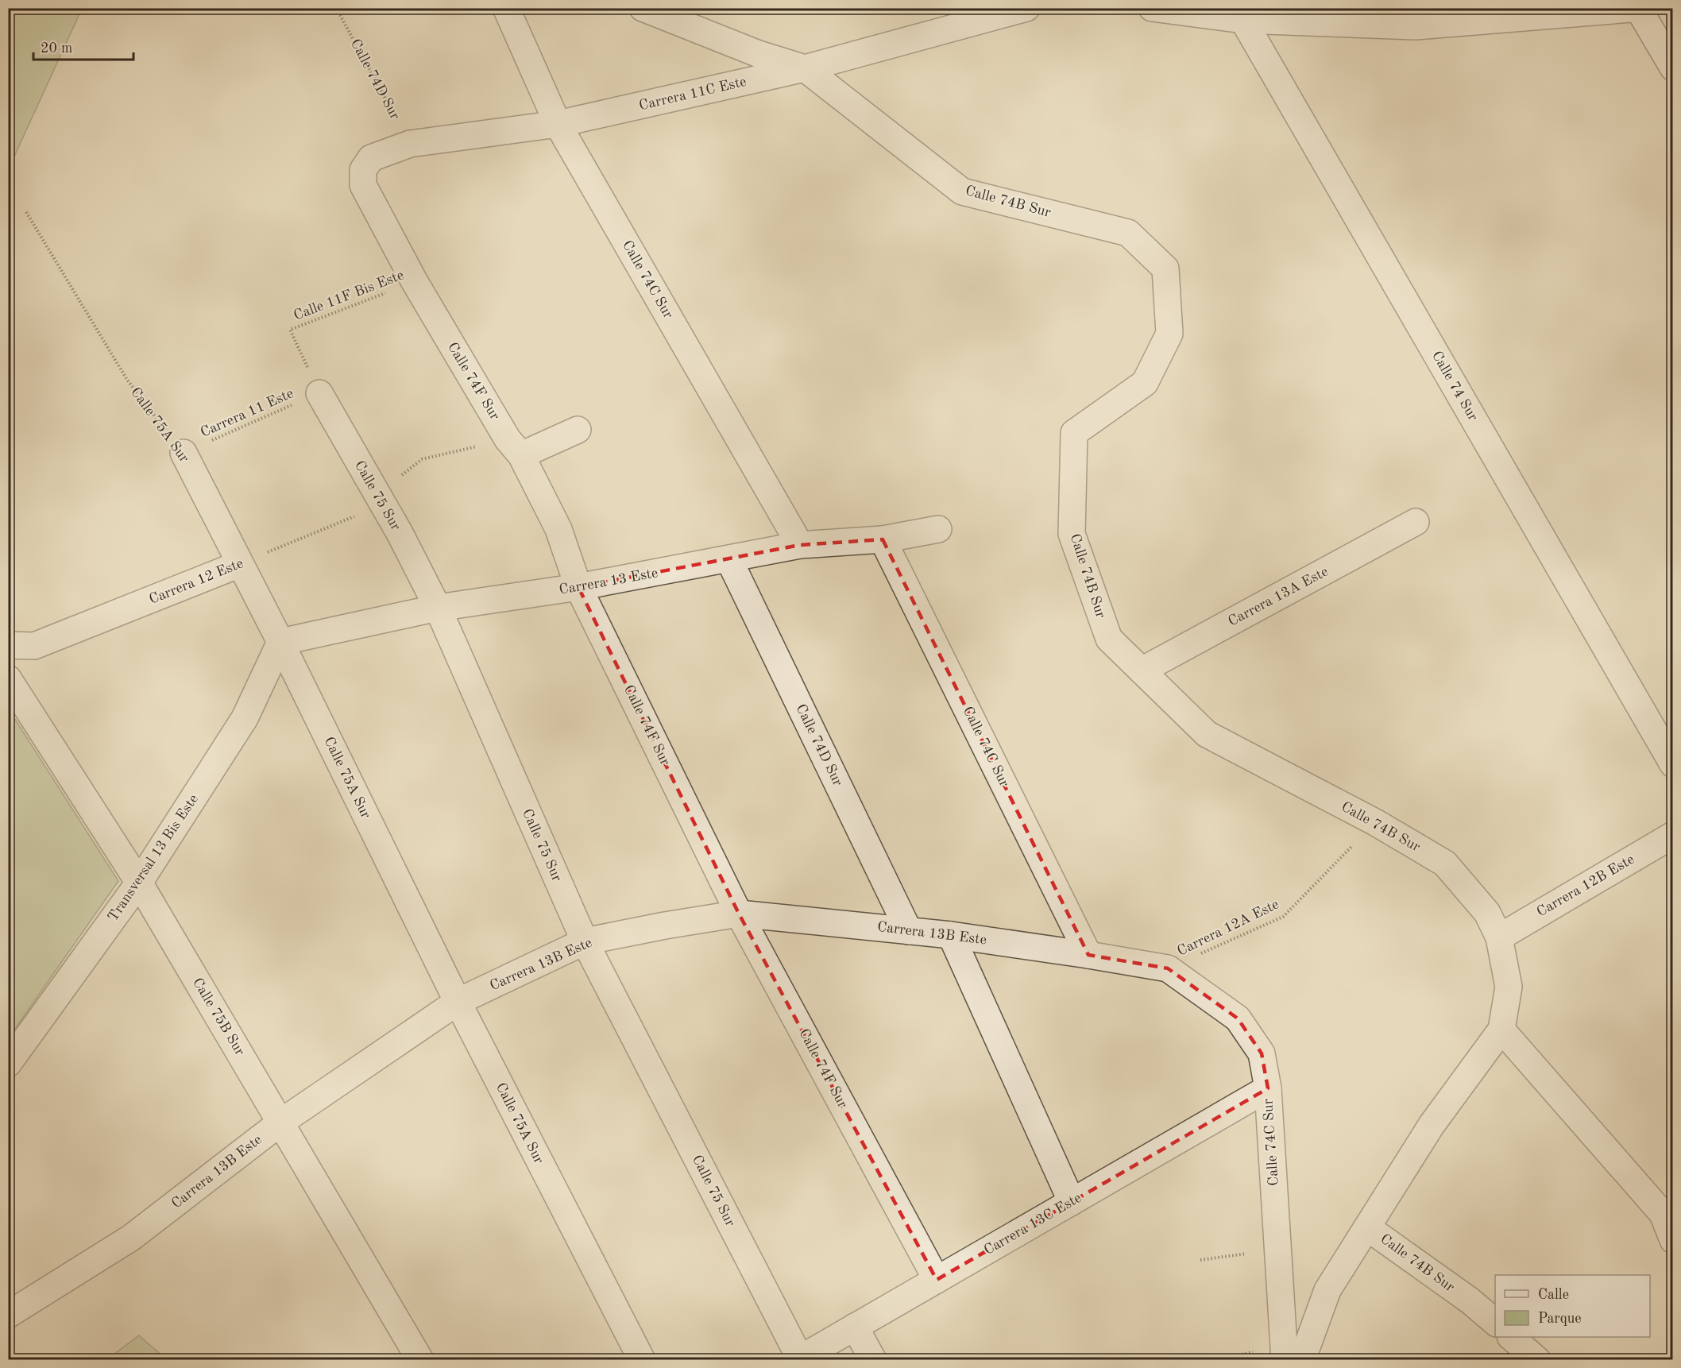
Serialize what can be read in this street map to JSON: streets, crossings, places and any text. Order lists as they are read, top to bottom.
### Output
{
  "streets": {
    "street": [
      "Calle 74D Sur",
      "Carrera 11C Este",
      "Calle 74B Sur",
      "Calle 74C Sur",
      "Calle 74F Sur",
      "Calle 74 Sur",
      "Calle 75A Sur",
      "Calle 75 Sur",
      "Carrera 12 Este",
      "Carrera 13 Este",
      "Carrera 13A Este",
      "Transversal 13 Bis Este",
      "Carrera 12B Este",
      "Carrera 13B Este",
      "Calle 75B Sur",
      "Carrera 13C Este"
    ],
    "path": ["Calle 11F Bis Este", "Carrera 11 Este", "Carrera 12A Este"]
  },
  "crossings": [
    ["Calle 74D Sur", "Carrera 11C Este"],
    ["Calle 74D Sur", "Carrera 13 Este"],
    ["Calle 74D Sur", "Carrera 13B Este"],
    ["Carrera 11C Este", "Calle 74B Sur"],
    ["Carrera 11C Este", "Calle 74C Sur"],
    ["Carrera 11C Este", "Calle 74F Sur"],
    ["Calle 74B Sur", "Carrera 13A Este"],
    ["Calle 74B Sur", "Carrera 12B Este"],
    ["Calle 74B Sur", "Carrera 12A Este"],
    ["Calle 74C Sur", "Carrera 13 Este"],
    ["Calle 74C Sur", "Carrera 12A Este"],
    ["Calle 74C Sur", "Carrera 13B Este"],
    ["Calle 74C Sur", "Carrera 13C Este"],
    ["Calle 11F Bis Este", "Calle 74F Sur"],
    ["Calle 11F Bis Este", "Carrera 11 Este"],
    ["Calle 11F Bis Este", "Calle 75 Sur"],
    ["Calle 74F Sur", "Carrera 13 Este"],
    ["Calle 74F Sur", "Carrera 13B Este"],
    ["Calle 74F Sur", "Carrera 13C Este"],
    ["Carrera 11 Este", "Calle 75A Sur"],
    ["Carrera 11 Este", "Calle 75 Sur"],
    ["Calle 75A Sur", "Carrera 12 Este"],
    ["Calle 75A Sur", "Carrera 13 Este"],
    ["Calle 75A Sur", "Transversal 13 Bis Este"],
    ["Calle 75A Sur", "Carrera 13B Este"],
    ["Calle 75 Sur", "Carrera 12 Este"],
    ["Calle 75 Sur", "Carrera 13 Este"],
    ["Calle 75 Sur", "Carrera 13B Este"],
    ["Calle 75 Sur", "Carrera 13C Este"],
    ["Carrera 13 Este", "Transversal 13 Bis Este"],
    ["Transversal 13 Bis Este", "Calle 75B Sur"],
    ["Carrera 12A Este", "Carrera 13B Este"],
    ["Carrera 13B Este", "Calle 75B Sur"]
  ],
  "legend": ["Calle", "Parque"],
  "scale_bar": "20 m"
}
